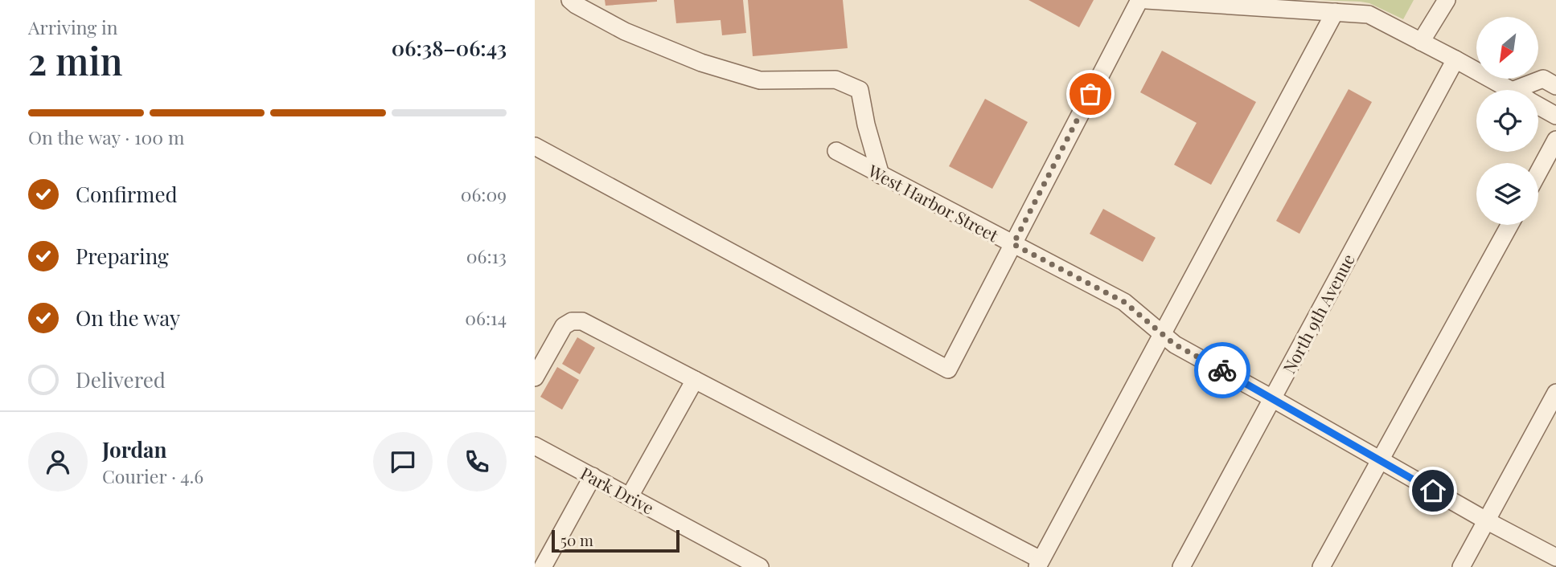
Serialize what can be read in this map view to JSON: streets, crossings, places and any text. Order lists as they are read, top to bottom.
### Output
{
  "streets": {
    "street": ["West Harbor Street", "North 9th Avenue", "Park Drive"]
  },
  "crossings": [
    ["West Harbor Street", "North 9th Avenue"]
  ],
  "scale_bar": "50 m",
  "north": "bottom left",
  "page": {
    "heading": ["2 min", "Arriving in", "06:38–06:43"],
    "panel": ["Jordan", "Courier · 4.6"],
    "bar": "On the way · 100 m",
    "list": [
      ["Confirmed", "06:09"],
      ["Preparing", "06:13"],
      ["On the way", "06:14"],
      "Delivered"
    ],
    "scale": "50 m"
  }
}
